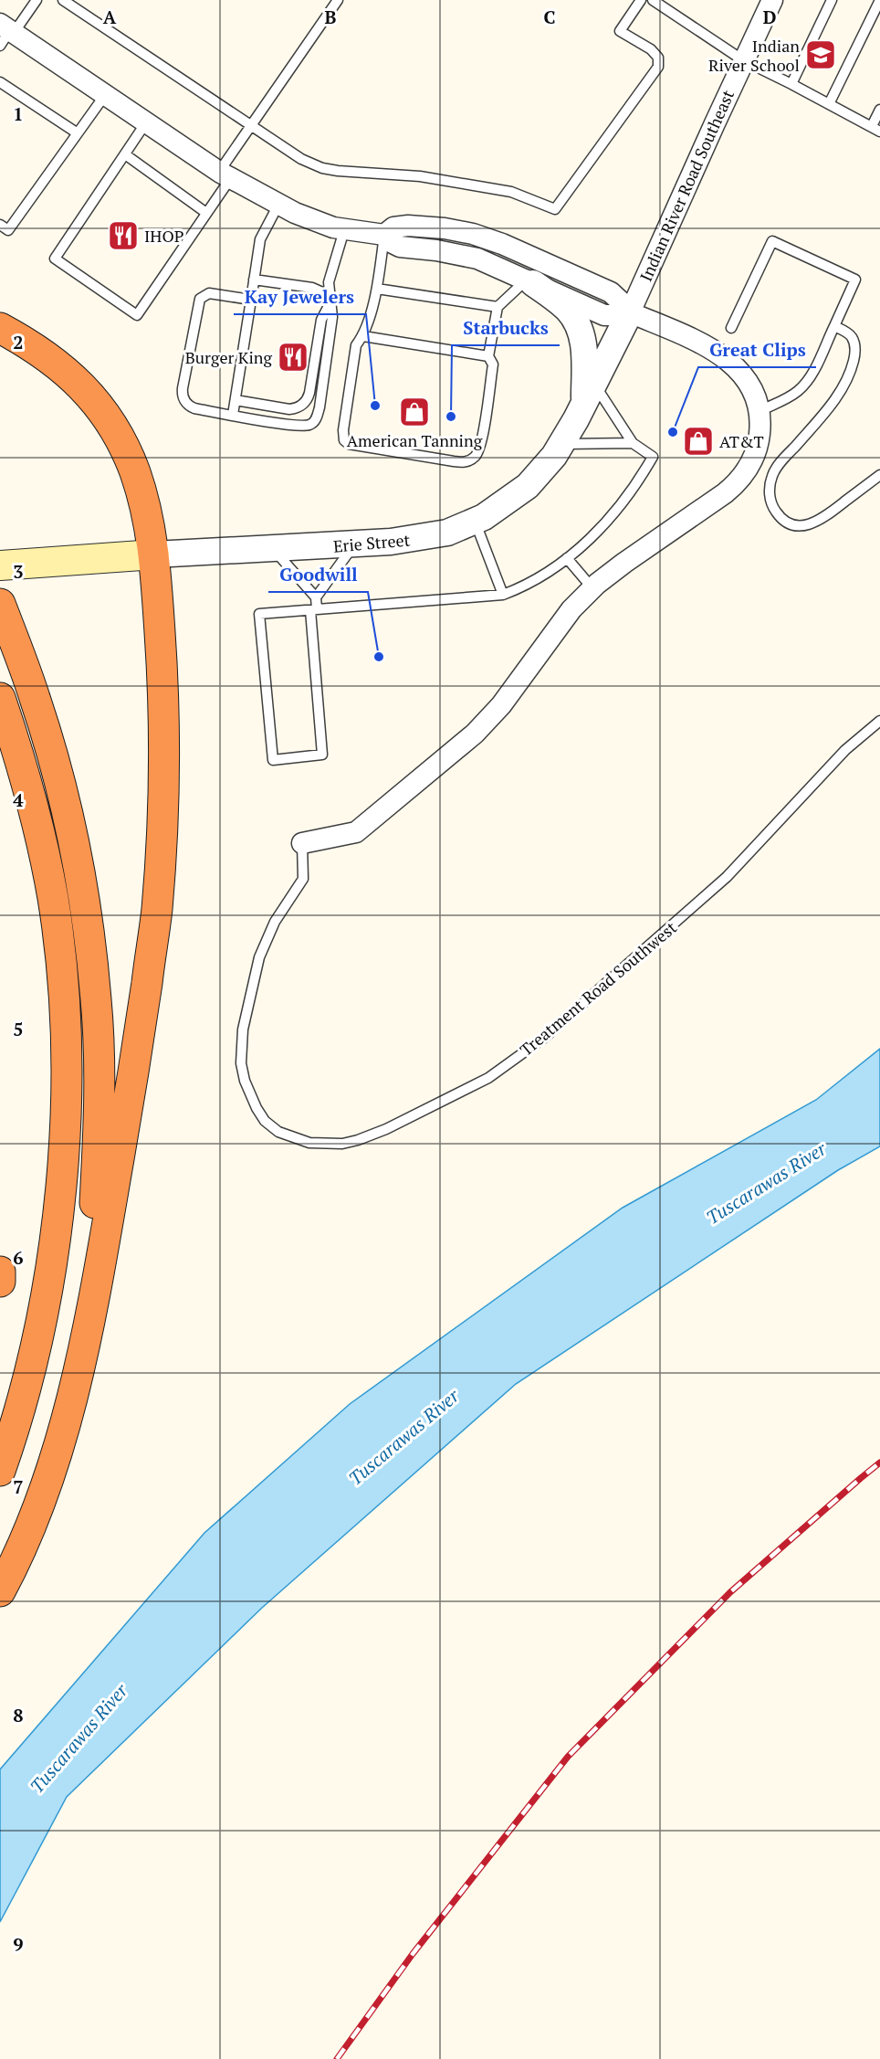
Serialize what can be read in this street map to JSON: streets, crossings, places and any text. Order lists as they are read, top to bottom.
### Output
{
  "streets": {
    "main road": ["Erie Street"],
    "street": ["Indian River Road Southeast", "Treatment Road Southwest"]
  },
  "crossings": [
    ["Indian River Road Southeast", "Erie Street"],
    ["Indian River Road Southeast", "Treatment Road Southwest"],
    ["Erie Street", "Treatment Road Southwest"]
  ],
  "water": ["Tuscarawas River"],
  "places": {
    "school or university": ["Indian River School"],
    "restaurant": ["IHOP", "Burger King"],
    "other": [
      "Kay Jewelers",
      "Starbucks",
      "Great Clips",
      "Goodwill"
    ],
    "shop": ["American Tanning", "AT&T"]
  },
  "grid": {
    "columns": [
      "A",
      "B",
      "C",
      "D"
    ],
    "rows": [
      "1",
      "2",
      "3",
      "4",
      "5",
      "6",
      "7",
      "8",
      "9"
    ]
  }
}
